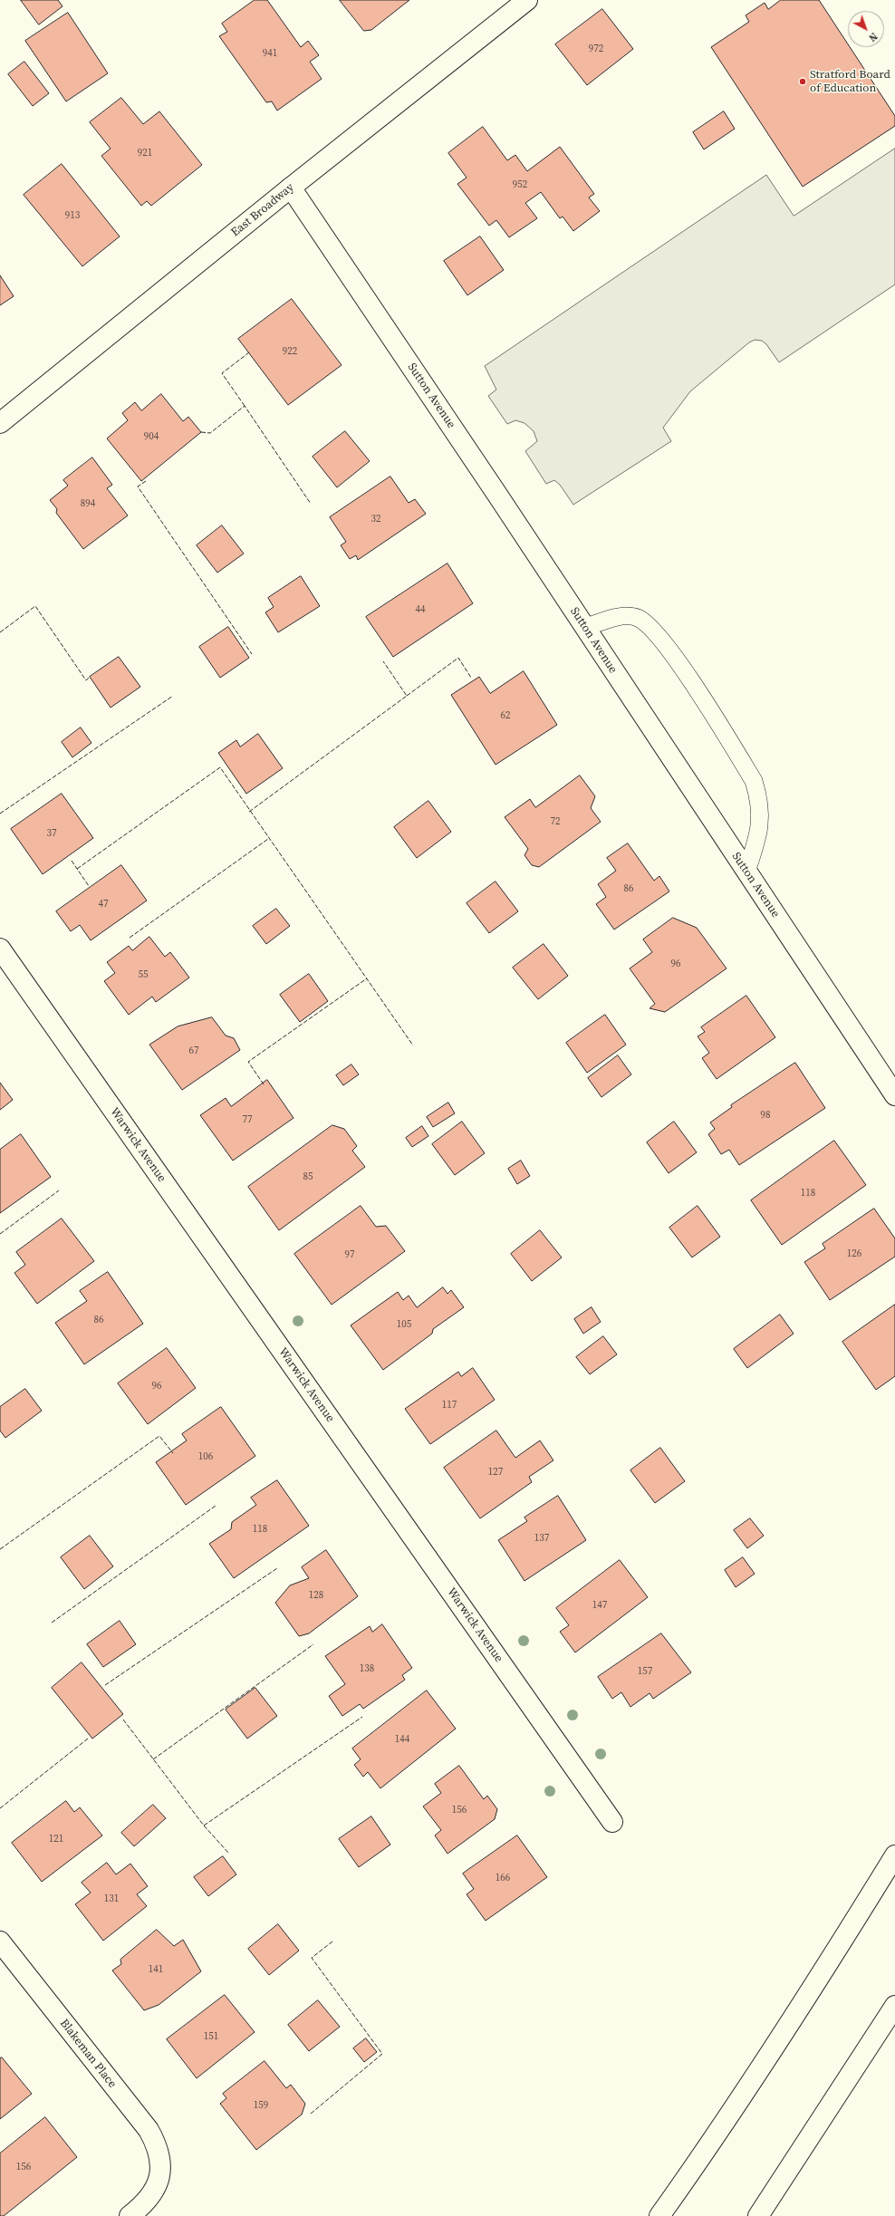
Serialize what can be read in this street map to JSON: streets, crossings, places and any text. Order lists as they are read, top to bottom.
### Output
{
  "streets": {
    "main road": [
      "East Broadway",
      "Sutton Avenue",
      "Warwick Avenue",
      "Blakeman Place"
    ]
  },
  "crossings": [
    ["East Broadway", "Sutton Avenue"]
  ],
  "places": ["Stratford Board of Education"],
  "house_numbers": [
    "972",
    "941",
    "921",
    "952",
    "913",
    "922",
    "904",
    "894",
    "32",
    "44",
    "62",
    "72",
    "37",
    "86",
    "47",
    "96",
    "55",
    "67",
    "98",
    "77",
    "85",
    "118",
    "126",
    "97",
    "86",
    "105",
    "96",
    "117",
    "106",
    "127",
    "118",
    "137",
    "128",
    "147",
    "138",
    "157",
    "144",
    "156",
    "121",
    "166",
    "131",
    "141",
    "151",
    "159",
    "156"
  ],
  "north": "bottom right"
}
